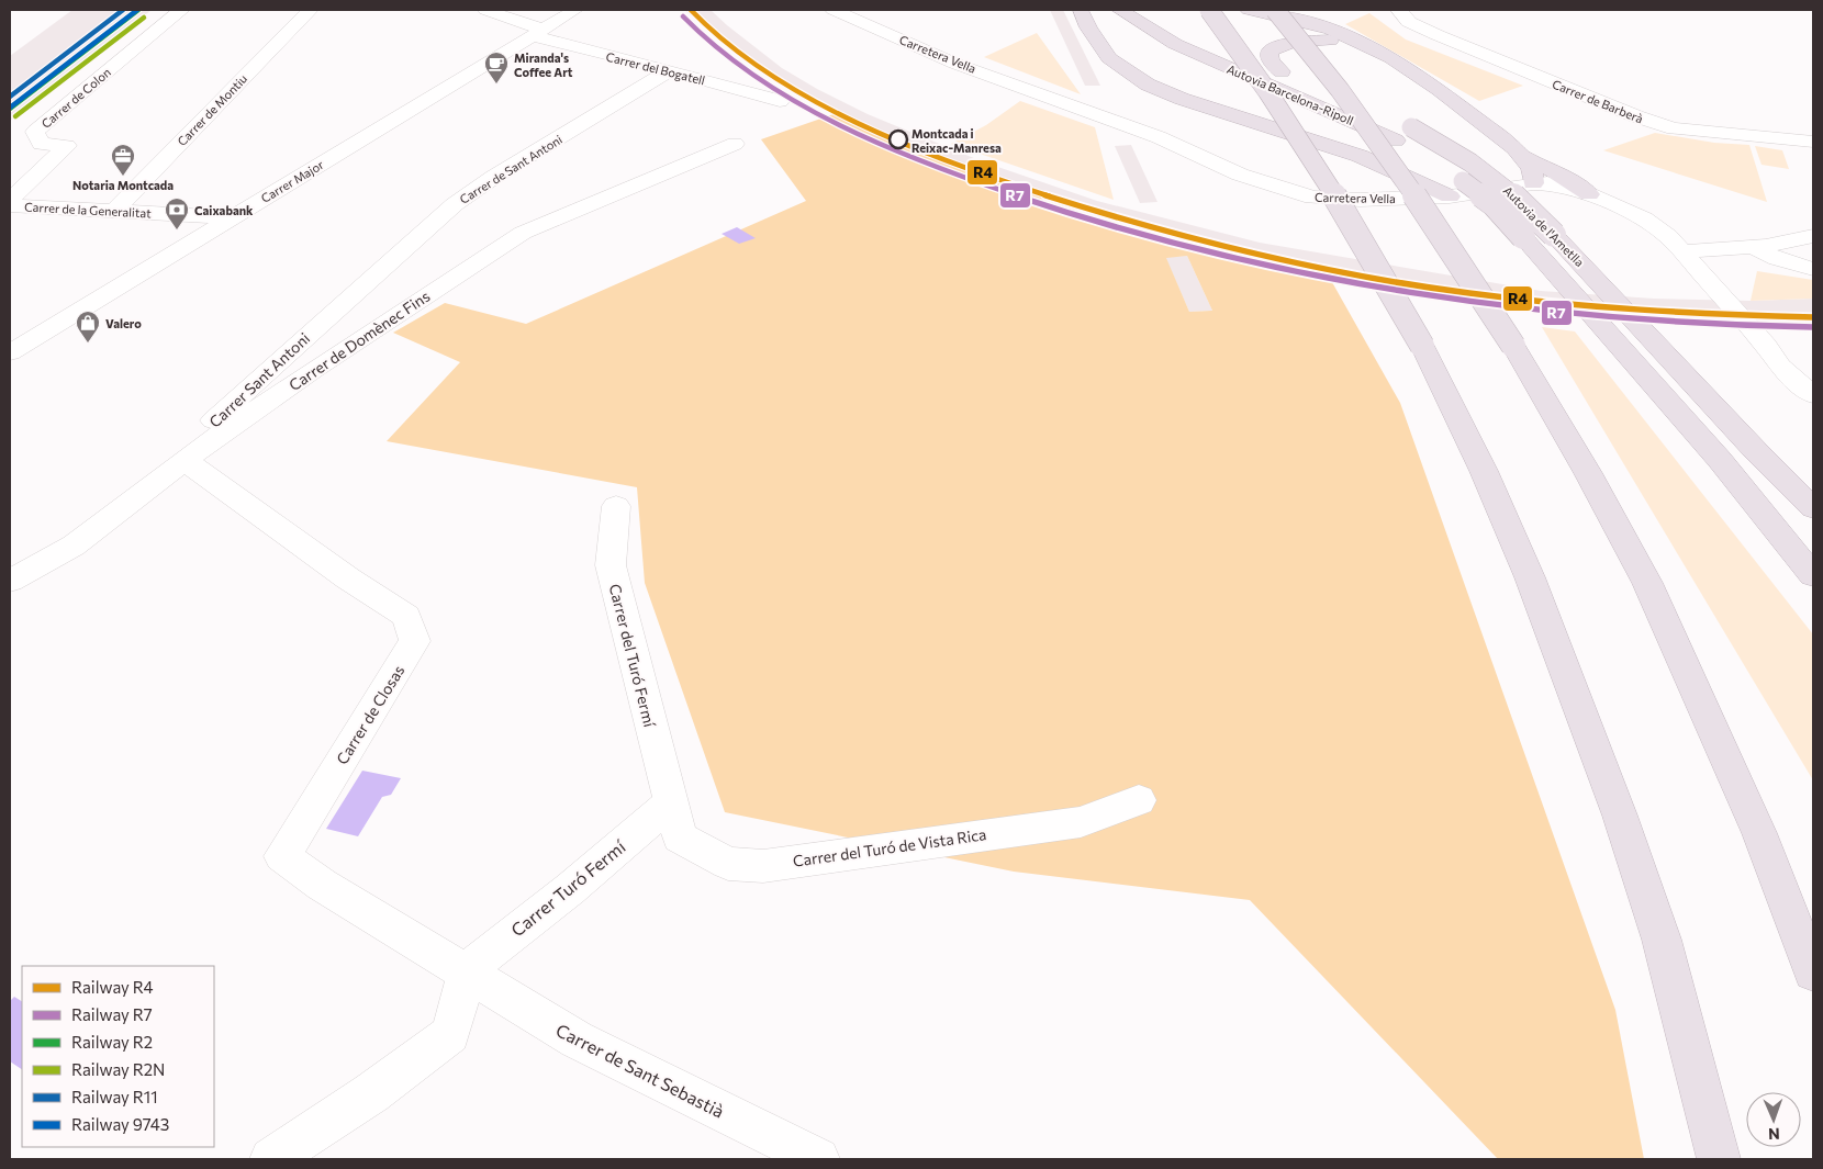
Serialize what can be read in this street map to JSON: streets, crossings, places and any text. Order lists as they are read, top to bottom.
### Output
{
  "streets": {
    "highway": ["Autovia Barcelona-Ripoll", "Autovia de l'Ametlla"],
    "street": [
      "Carretera Vella",
      "Carrer del Bogatell",
      "Carrer de Colon",
      "Carrer de Barberà",
      "Carrer de Montiu",
      "Carrer de Sant Antoni",
      "Carrer Major",
      "Carrer de la Generalitat",
      "Carrer de Domènec Fins",
      "Carrer Sant Antoni",
      "Carrer del Turó Fermí",
      "Carrer de Closas",
      "Carrer del Turó de Vista Rica",
      "Carrer Turó Fermí",
      "Carrer de Sant Sebastià"
    ]
  },
  "crossings": [
    ["Carrer del Bogatell", "Carrer de Sant Antoni"],
    ["Carrer del Bogatell", "Carrer Major"],
    ["Autovia Barcelona-Ripoll", "Autovia de l'Ametlla"],
    ["Carrer de Montiu", "Carrer de la Generalitat"],
    ["Carrer de Sant Antoni", "Carrer Sant Antoni"],
    ["Carrer Major", "Carrer de la Generalitat"],
    ["Carrer de Domènec Fins", "Carrer Sant Antoni"],
    ["Carrer de Domènec Fins", "Carrer de Closas"],
    ["Carrer Sant Antoni", "Carrer de Closas"],
    ["Carrer del Turó Fermí", "Carrer del Turó de Vista Rica"],
    ["Carrer del Turó Fermí", "Carrer Turó Fermí"],
    ["Carrer de Closas", "Carrer Turó Fermí"],
    ["Carrer de Closas", "Carrer de Sant Sebastià"],
    ["Carrer del Turó de Vista Rica", "Carrer Turó Fermí"],
    ["Carrer Turó Fermí", "Carrer de Sant Sebastià"]
  ],
  "places": {
    "cafe": ["Miranda's Coffee Art"],
    "other": ["Montcada i Reixac-Manresa"],
    "office": ["Notaria Montcada"],
    "bank": ["Caixabank"],
    "shop": ["Valero"]
  },
  "lines": [
    "rail line R4",
    "rail line R2",
    "rail line R11",
    "rail line 9743",
    "rail line R7",
    "rail line R2N"
  ],
  "legend": [
    "Railway R4",
    "Railway R7",
    "Railway R2",
    "Railway R2N",
    "Railway R11",
    "Railway 9743"
  ],
  "north": "bottom"
}
